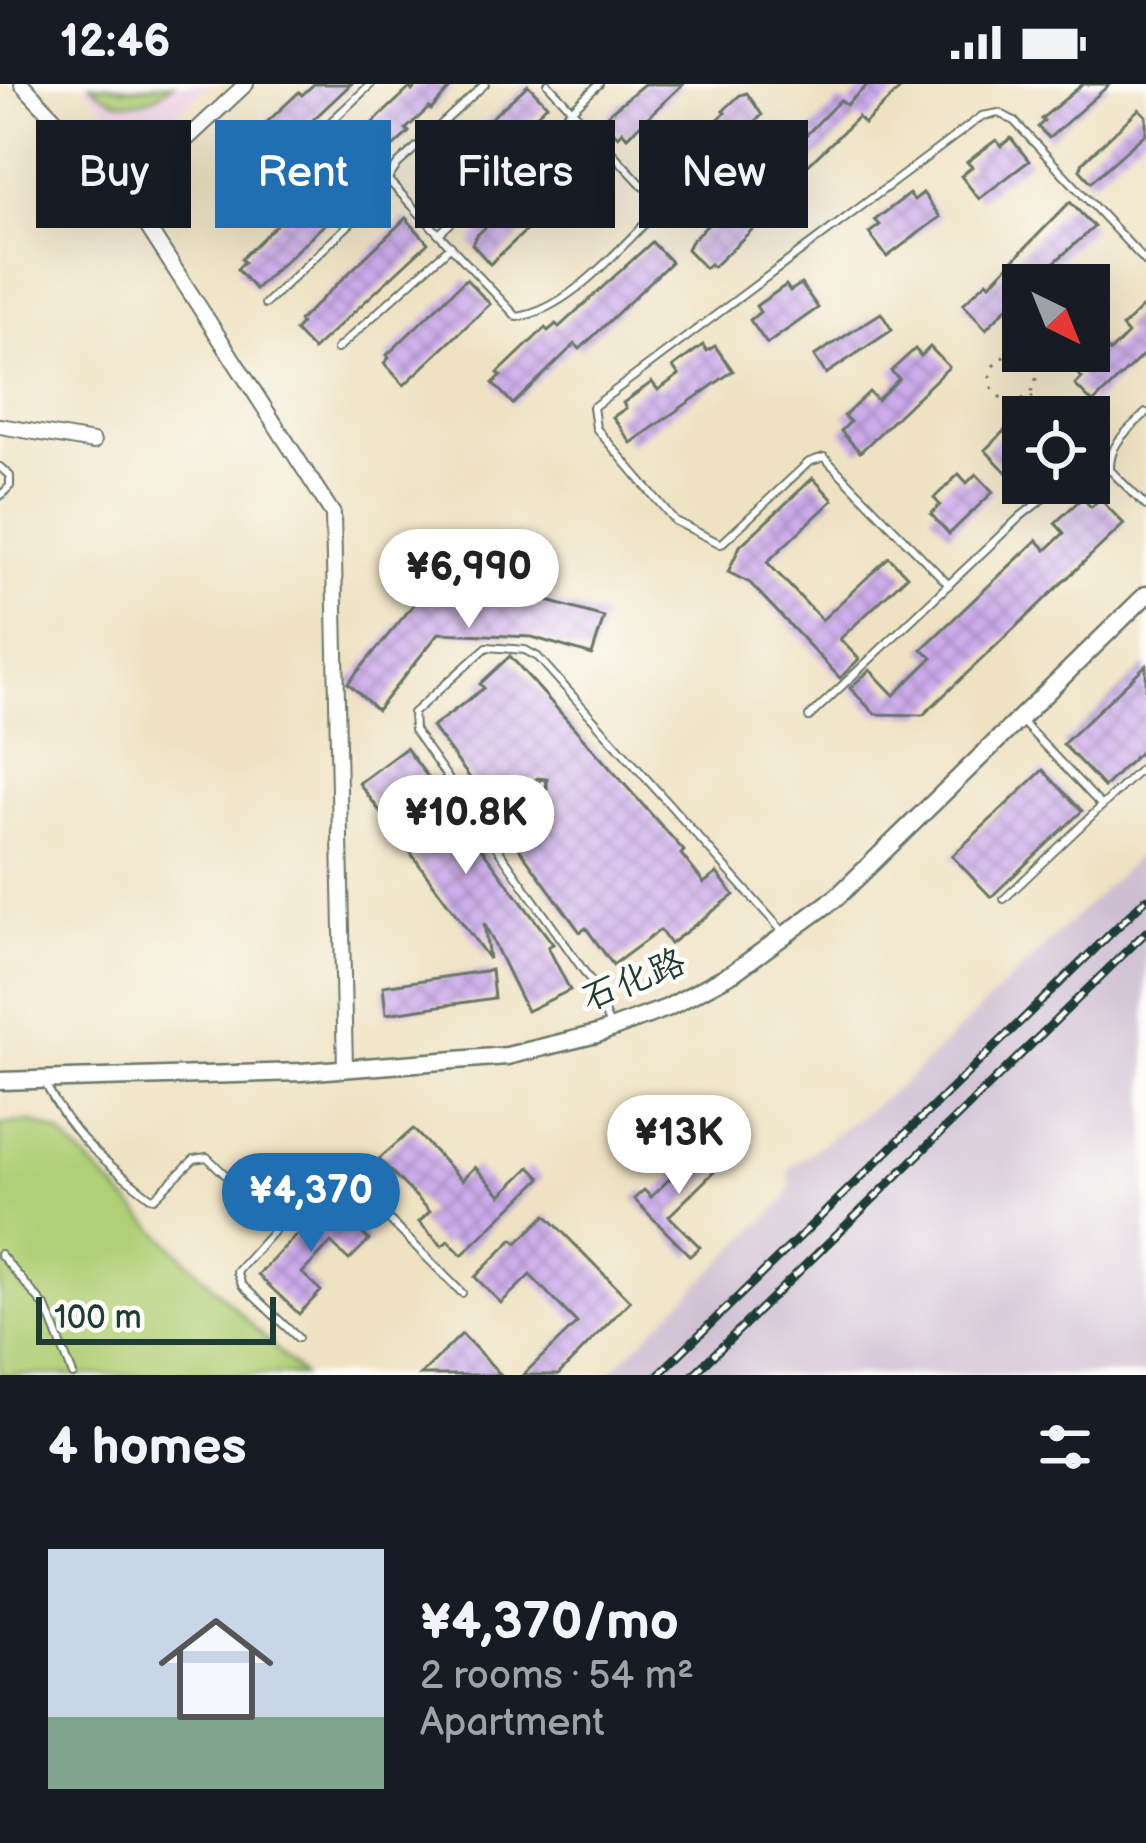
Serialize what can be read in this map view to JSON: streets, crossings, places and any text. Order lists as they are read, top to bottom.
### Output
{
  "streets": {
    "street": ["石化路"]
  },
  "scale_bar": "100 m",
  "north": "bottom right",
  "page": {
    "status": "12:46",
    "chip": [
      "Buy",
      "Rent",
      "Filters",
      "New"
    ],
    "price": [
      "¥6,990",
      "¥10.8K",
      "¥13K",
      "¥4,370"
    ],
    "scale": "100 m",
    "heading": "4 homes",
    "list": [
      {
        "name": "¥4,370/mo",
        "note": "2 rooms · 54 m² · Apartment"
      }
    ]
  }
}
